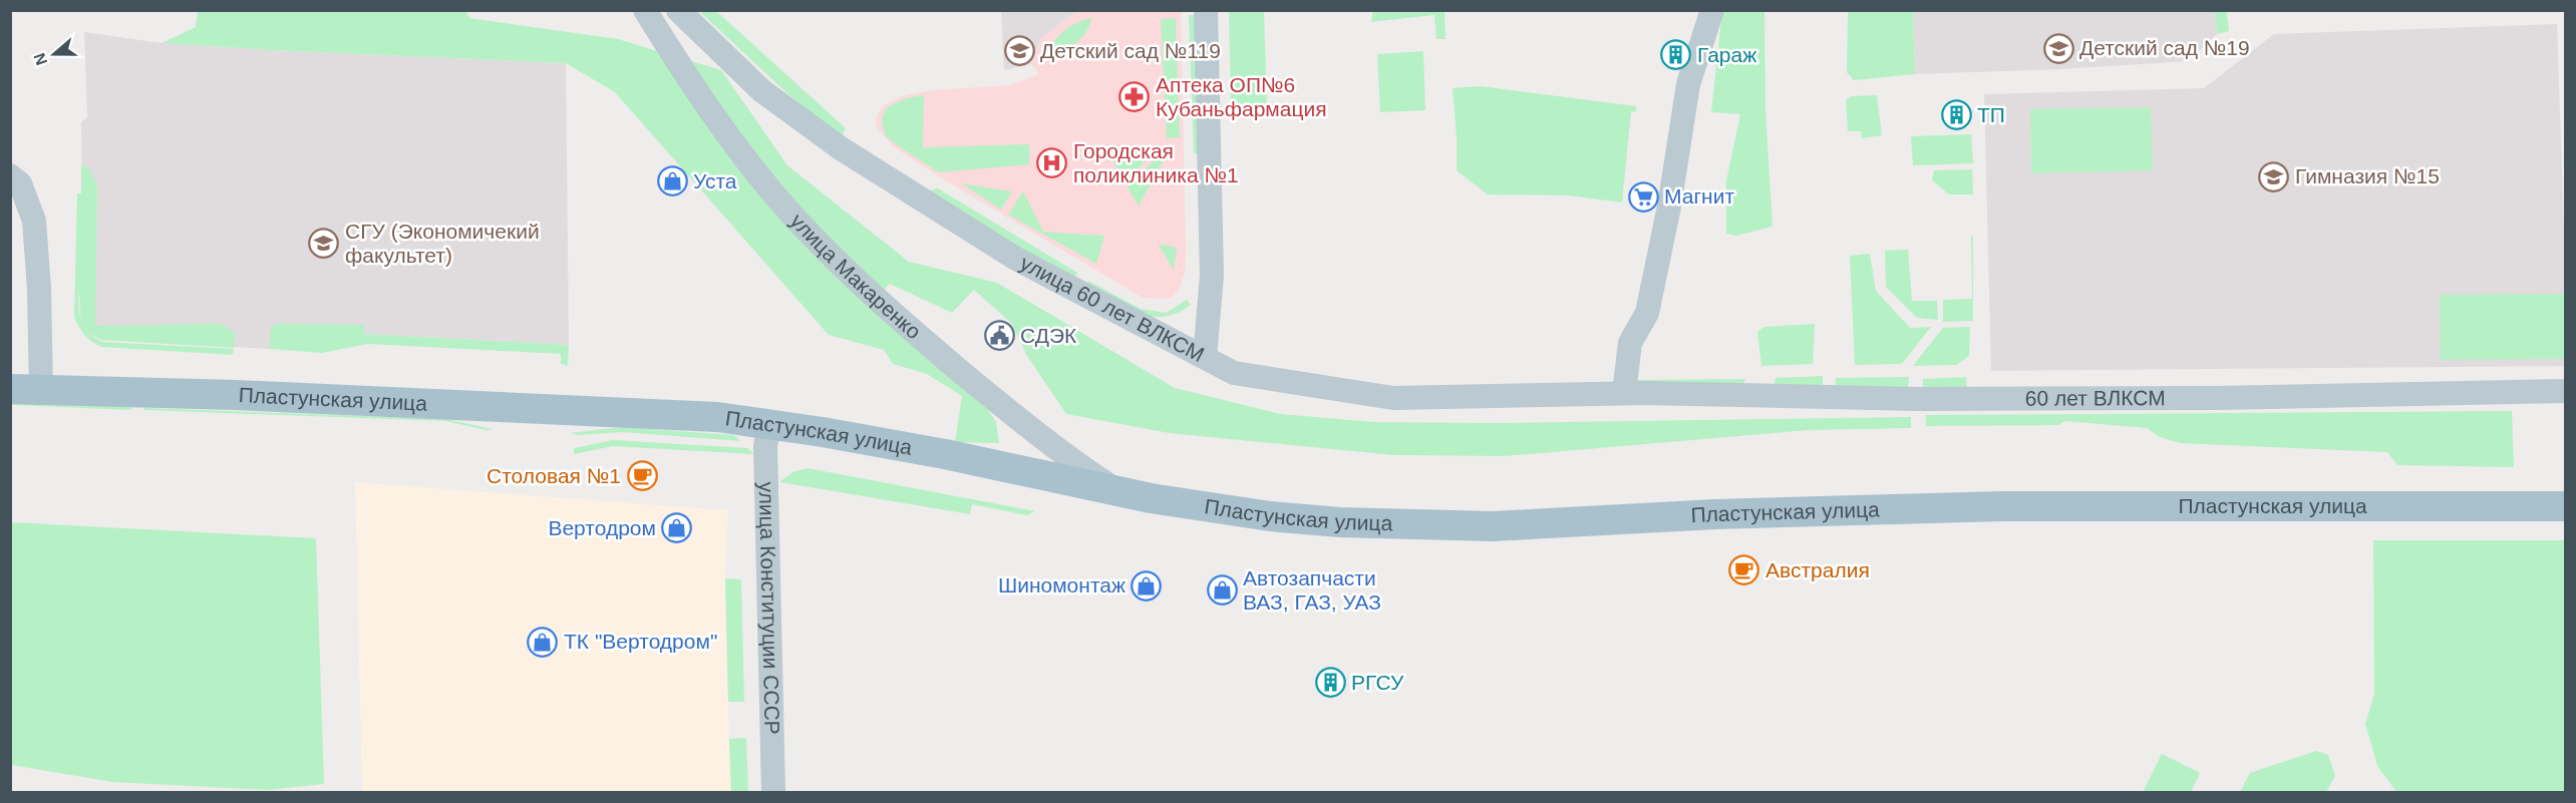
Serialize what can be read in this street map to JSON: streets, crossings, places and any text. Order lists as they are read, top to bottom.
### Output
{
  "streets": {
    "main road": ["Пластунская улица"],
    "street": [
      "улица Макаренко",
      "улица 60 лет ВЛКСМ",
      "60 лет ВЛКСМ",
      "улица Конституции СССР"
    ]
  },
  "crossings": [
    ["улица Макаренко", "Пластунская улица"],
    ["улица 60 лет ВЛКСМ", "60 лет ВЛКСМ"],
    ["Пластунская улица", "улица Конституции СССР"]
  ],
  "places": {
    "school or university": [
      "Детский сад №19",
      "Детский сад №119",
      "Гимназия №15",
      "СГУ (Экономичекий факультет)"
    ],
    "building": ["Гараж", "ТП", "РГСУ"],
    "pharmacy": ["Аптека ОП№6 Кубаньфармация"],
    "hospital": ["Городская поликлиника №1"],
    "shop": [
      "Уста",
      "Вертодром",
      "Шиномонтаж",
      "Автозапчасти ВАЗ, ГАЗ, УАЗ",
      "ТК \"Вертодром\""
    ],
    "supermarket": ["Магнит"],
    "public building": ["СДЭК"],
    "cafe": ["Столовая №1", "Австралия"]
  },
  "north": "left"
}
